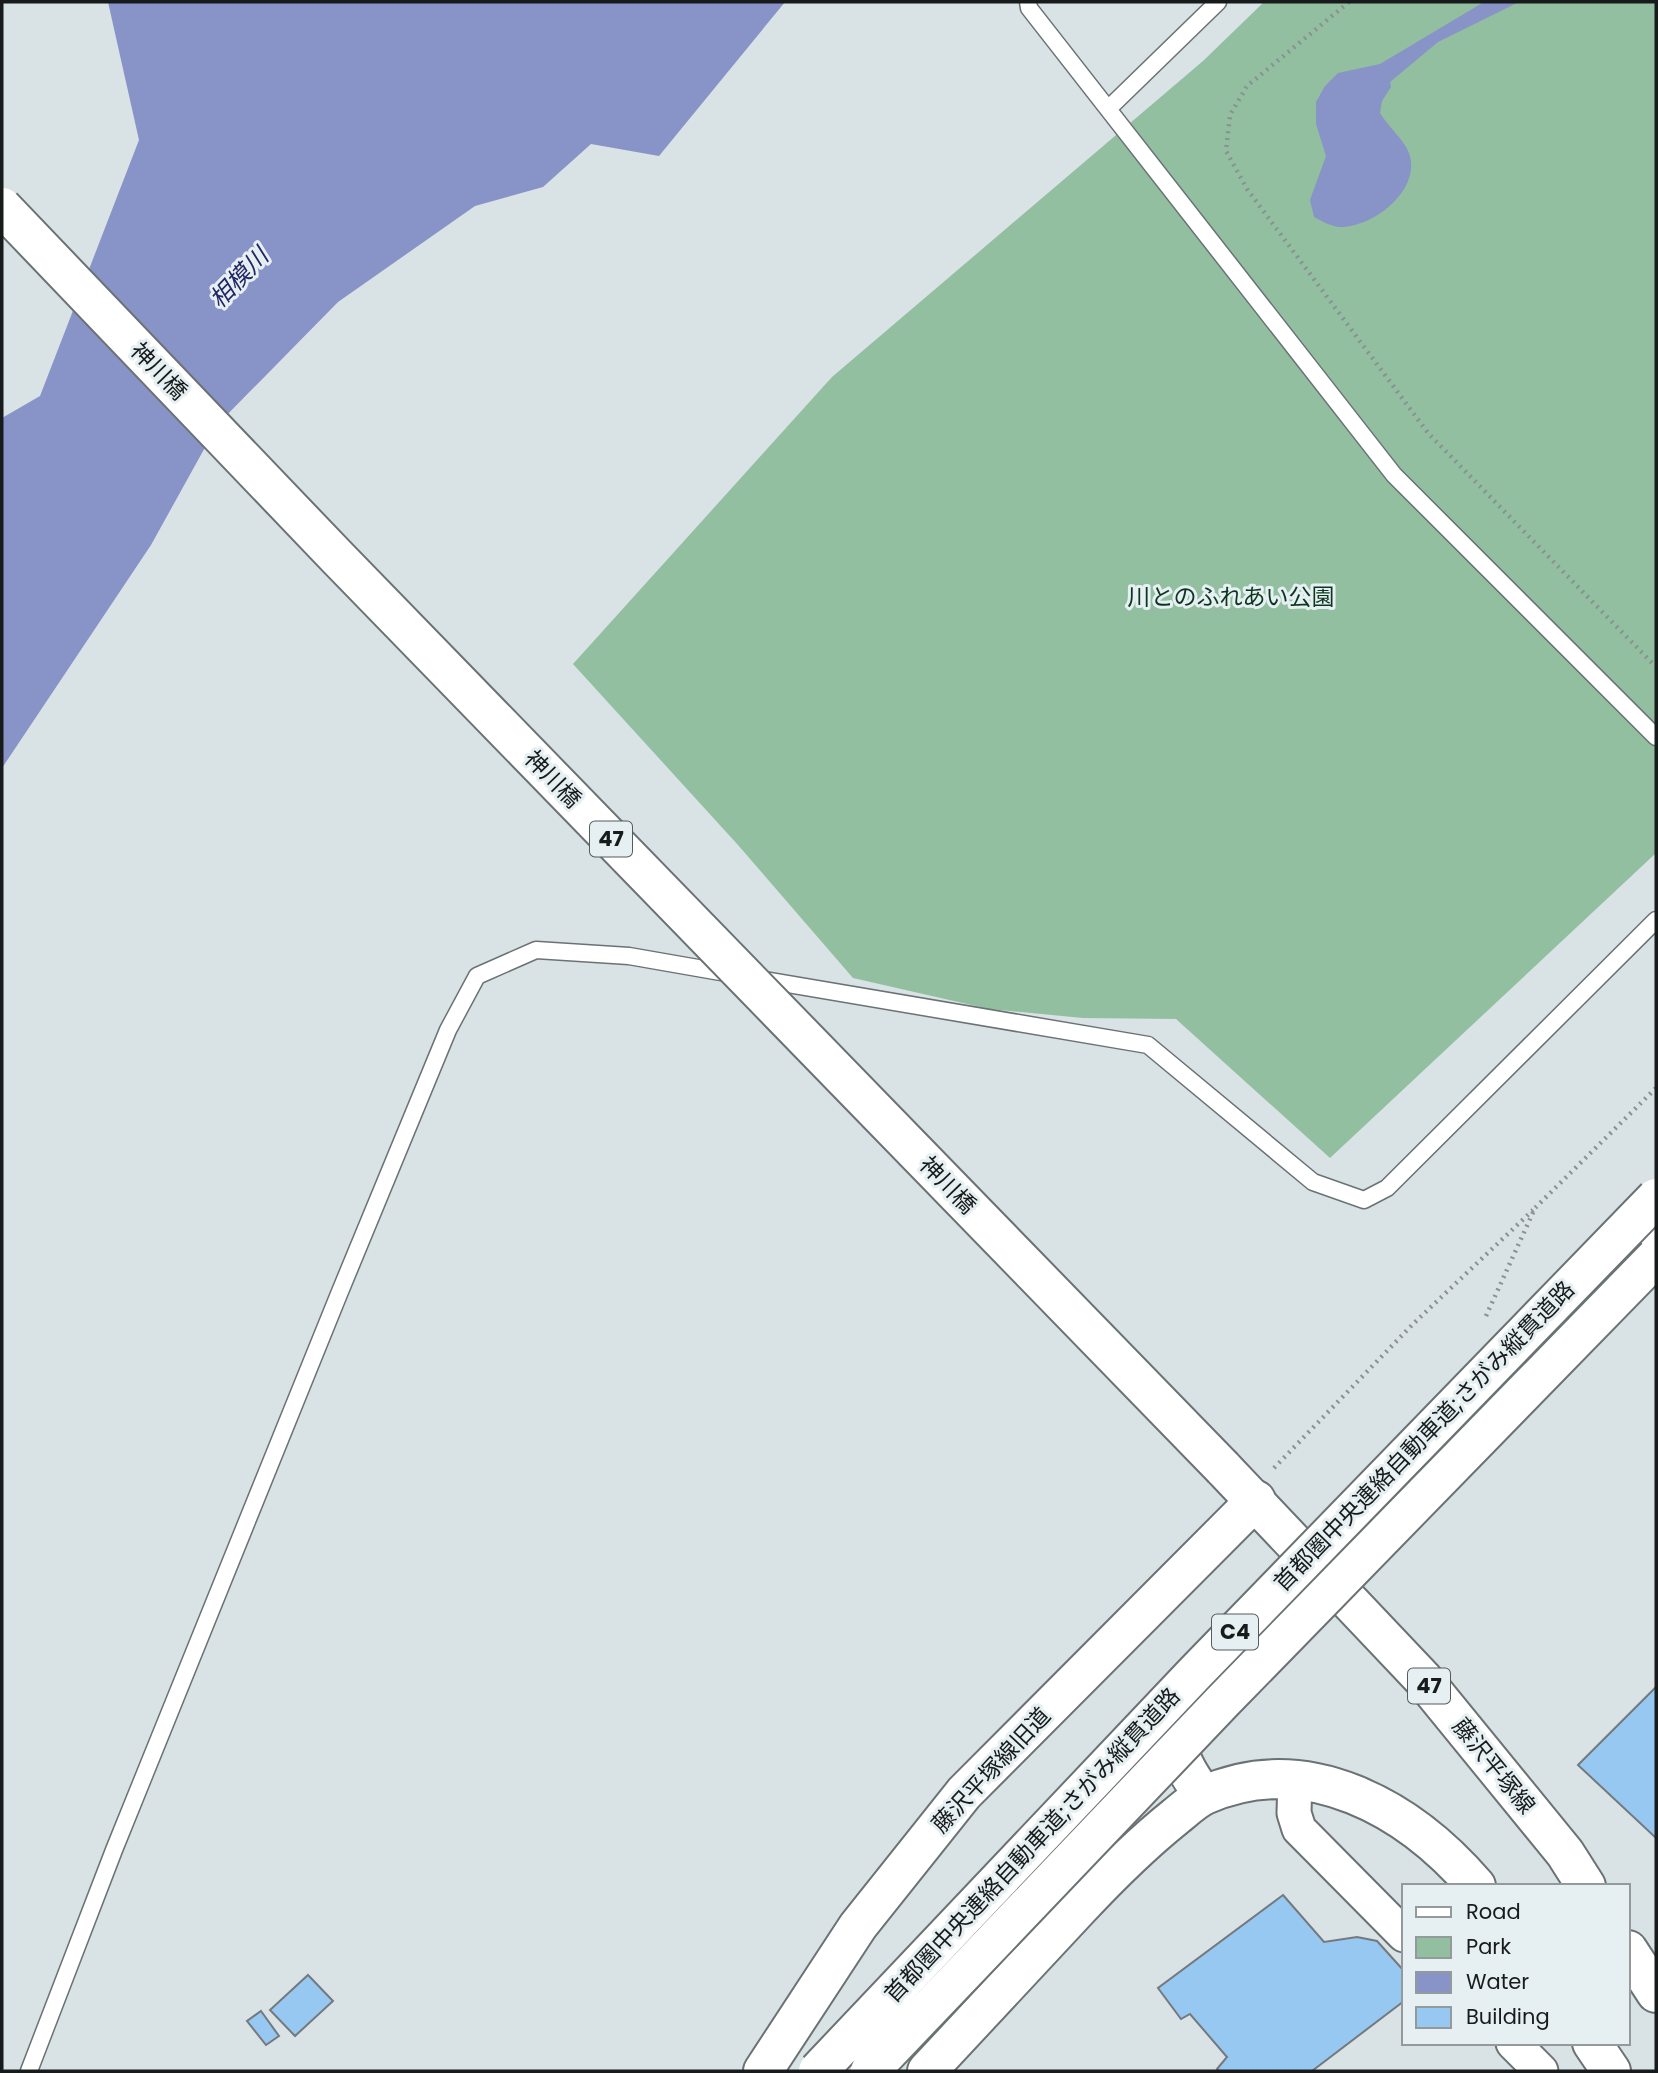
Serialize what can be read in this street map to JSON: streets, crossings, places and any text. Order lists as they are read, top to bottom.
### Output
{
  "streets": {
    "main road": [
      "神川橋",
      "47",
      "首都圏中央連絡自動車道;さがみ縦貫道路",
      "C4",
      "藤沢平塚線",
      "藤沢平塚線旧道"
    ]
  },
  "crossings": [
    ["神川橋", "藤沢平塚線"],
    ["神川橋", "藤沢平塚線旧道"],
    ["藤沢平塚線", "藤沢平塚線旧道"]
  ],
  "water": ["相模川"],
  "parks": ["川とのふれあい公園"],
  "legend": [
    "Road",
    "Park",
    "Water",
    "Building"
  ]
}
